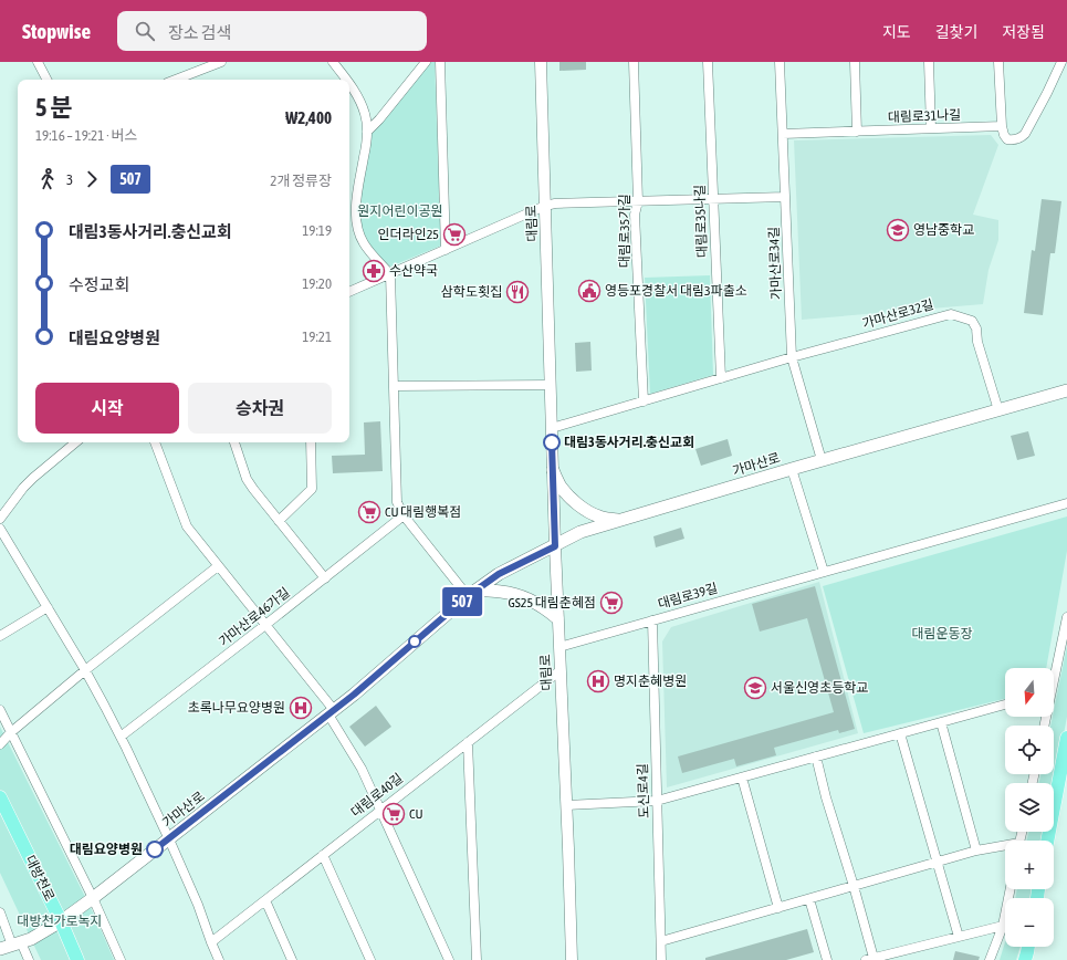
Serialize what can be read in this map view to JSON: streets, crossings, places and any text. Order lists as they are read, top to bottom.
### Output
{
  "streets": {
    "main road": ["가마산로", "대방천로"],
    "street": [
      "대림로31나길",
      "대림로35나길",
      "대림로",
      "대림로35가길",
      "가마산로34길",
      "가마산로32길",
      "대림로39길",
      "가마산로46가길",
      "도신로4길",
      "대림로40길"
    ]
  },
  "crossings": [
    ["대림로31나길", "가마산로34길"],
    ["대림로35나길", "가마산로32길"],
    ["대림로", "가마산로32길"],
    ["대림로", "가마산로"],
    ["대림로", "대림로39길"],
    ["대림로", "대림로40길"],
    ["대림로35가길", "가마산로32길"],
    ["가마산로34길", "가마산로32길"],
    ["가마산로34길", "가마산로"],
    ["가마산로32길", "가마산로"],
    ["가마산로", "대방천로"],
    ["대림로39길", "도신로4길"]
  ],
  "parks": ["원지어린이공원", "대림운동장", "대방천가로녹지"],
  "places": {
    "school or university": ["영남중학교", "서울신영초등학교"],
    "supermarket": [
      "인더라인25",
      "CU 대림행복점",
      "GS25 대림춘혜점",
      "CU"
    ],
    "pharmacy": ["수산약국"],
    "public building": ["영등포경찰서 대림3파출소"],
    "restaurant": ["삼학도횟집"],
    "other": ["대림3동사거리.충신교회", "대림요양병원"],
    "hospital": ["명지춘혜병원", "초록나무요양병원"]
  },
  "lines": ["bus line 507"],
  "north": "bottom",
  "page": {
    "header": "Stopwise",
    "search": "장소 검색",
    "nav": ["지도", "길찾기", "저장됨"],
    "on_map": "507",
    "heading": ["5 분", "19:16 – 19:21 · 버스", "₩2,400"],
    "legs": ["3", "507", "2개 정류장"],
    "list": [
      {
        "name": "대림3동사거리.충신교회",
        "value": "19:19"
      },
      {
        "name": "수정교회",
        "value": "19:20"
      },
      {
        "name": "대림요양병원",
        "value": "19:21"
      }
    ],
    "buttons": ["시작", "승차권"],
    "map_buttons": ["+", "−"]
  }
}
